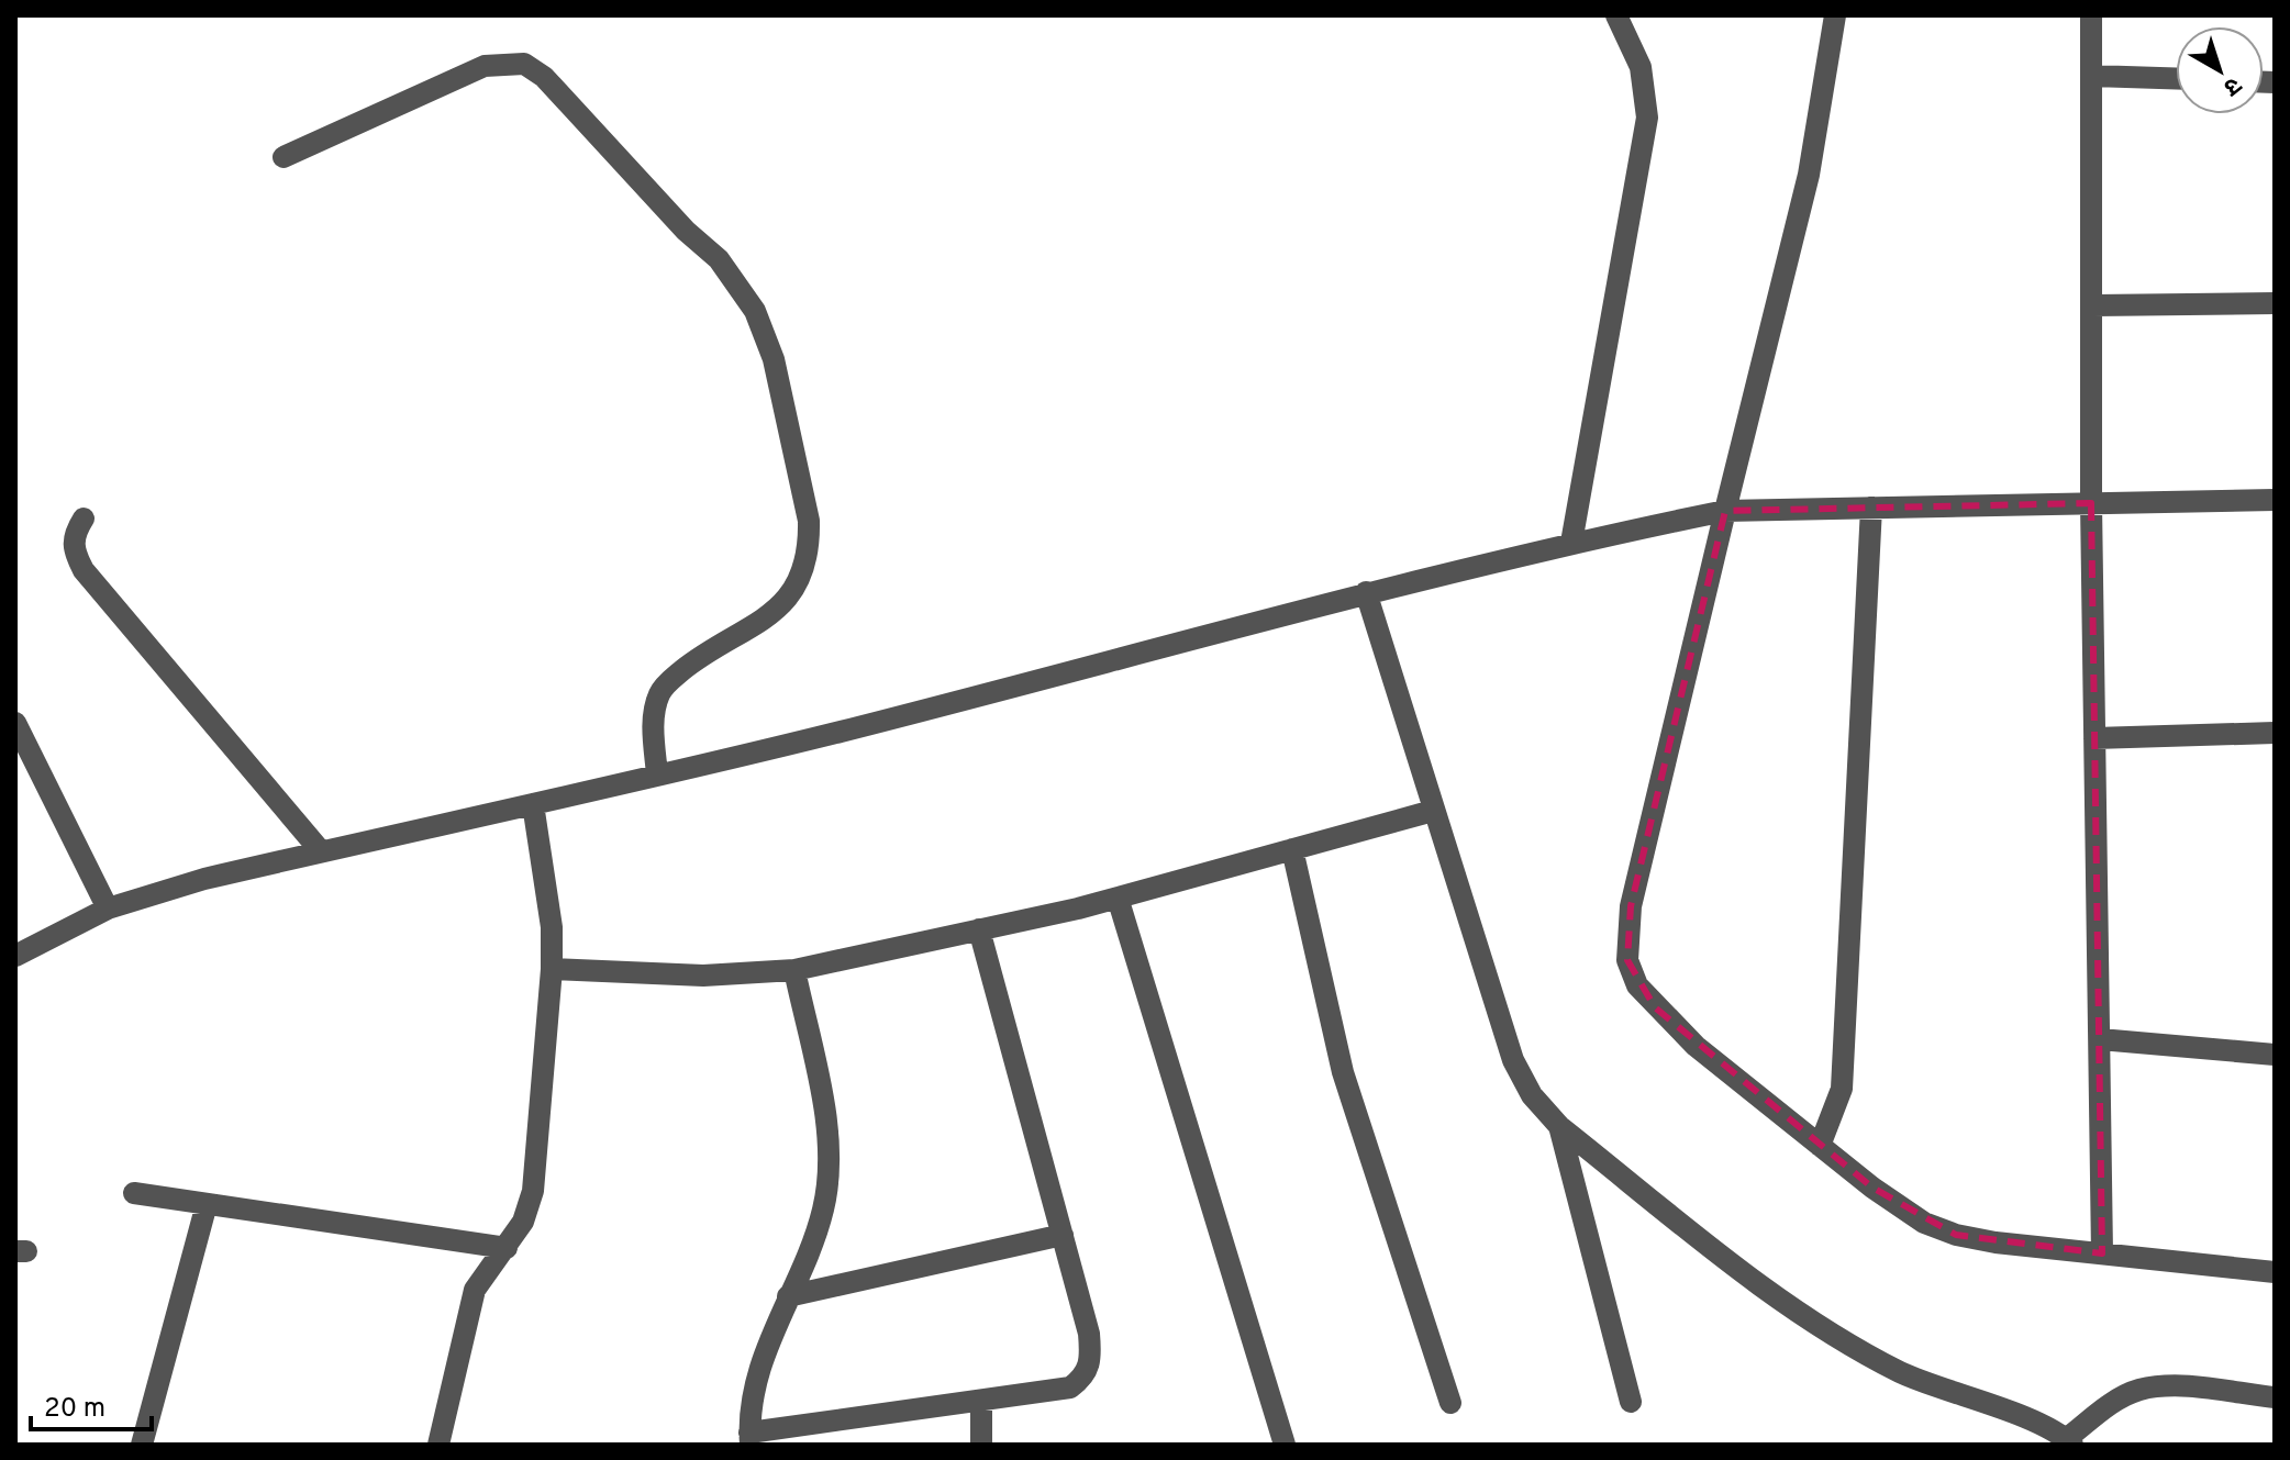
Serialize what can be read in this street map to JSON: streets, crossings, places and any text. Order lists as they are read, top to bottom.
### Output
{
  "scale_bar": "20 m",
  "north": "bottom right"
}
